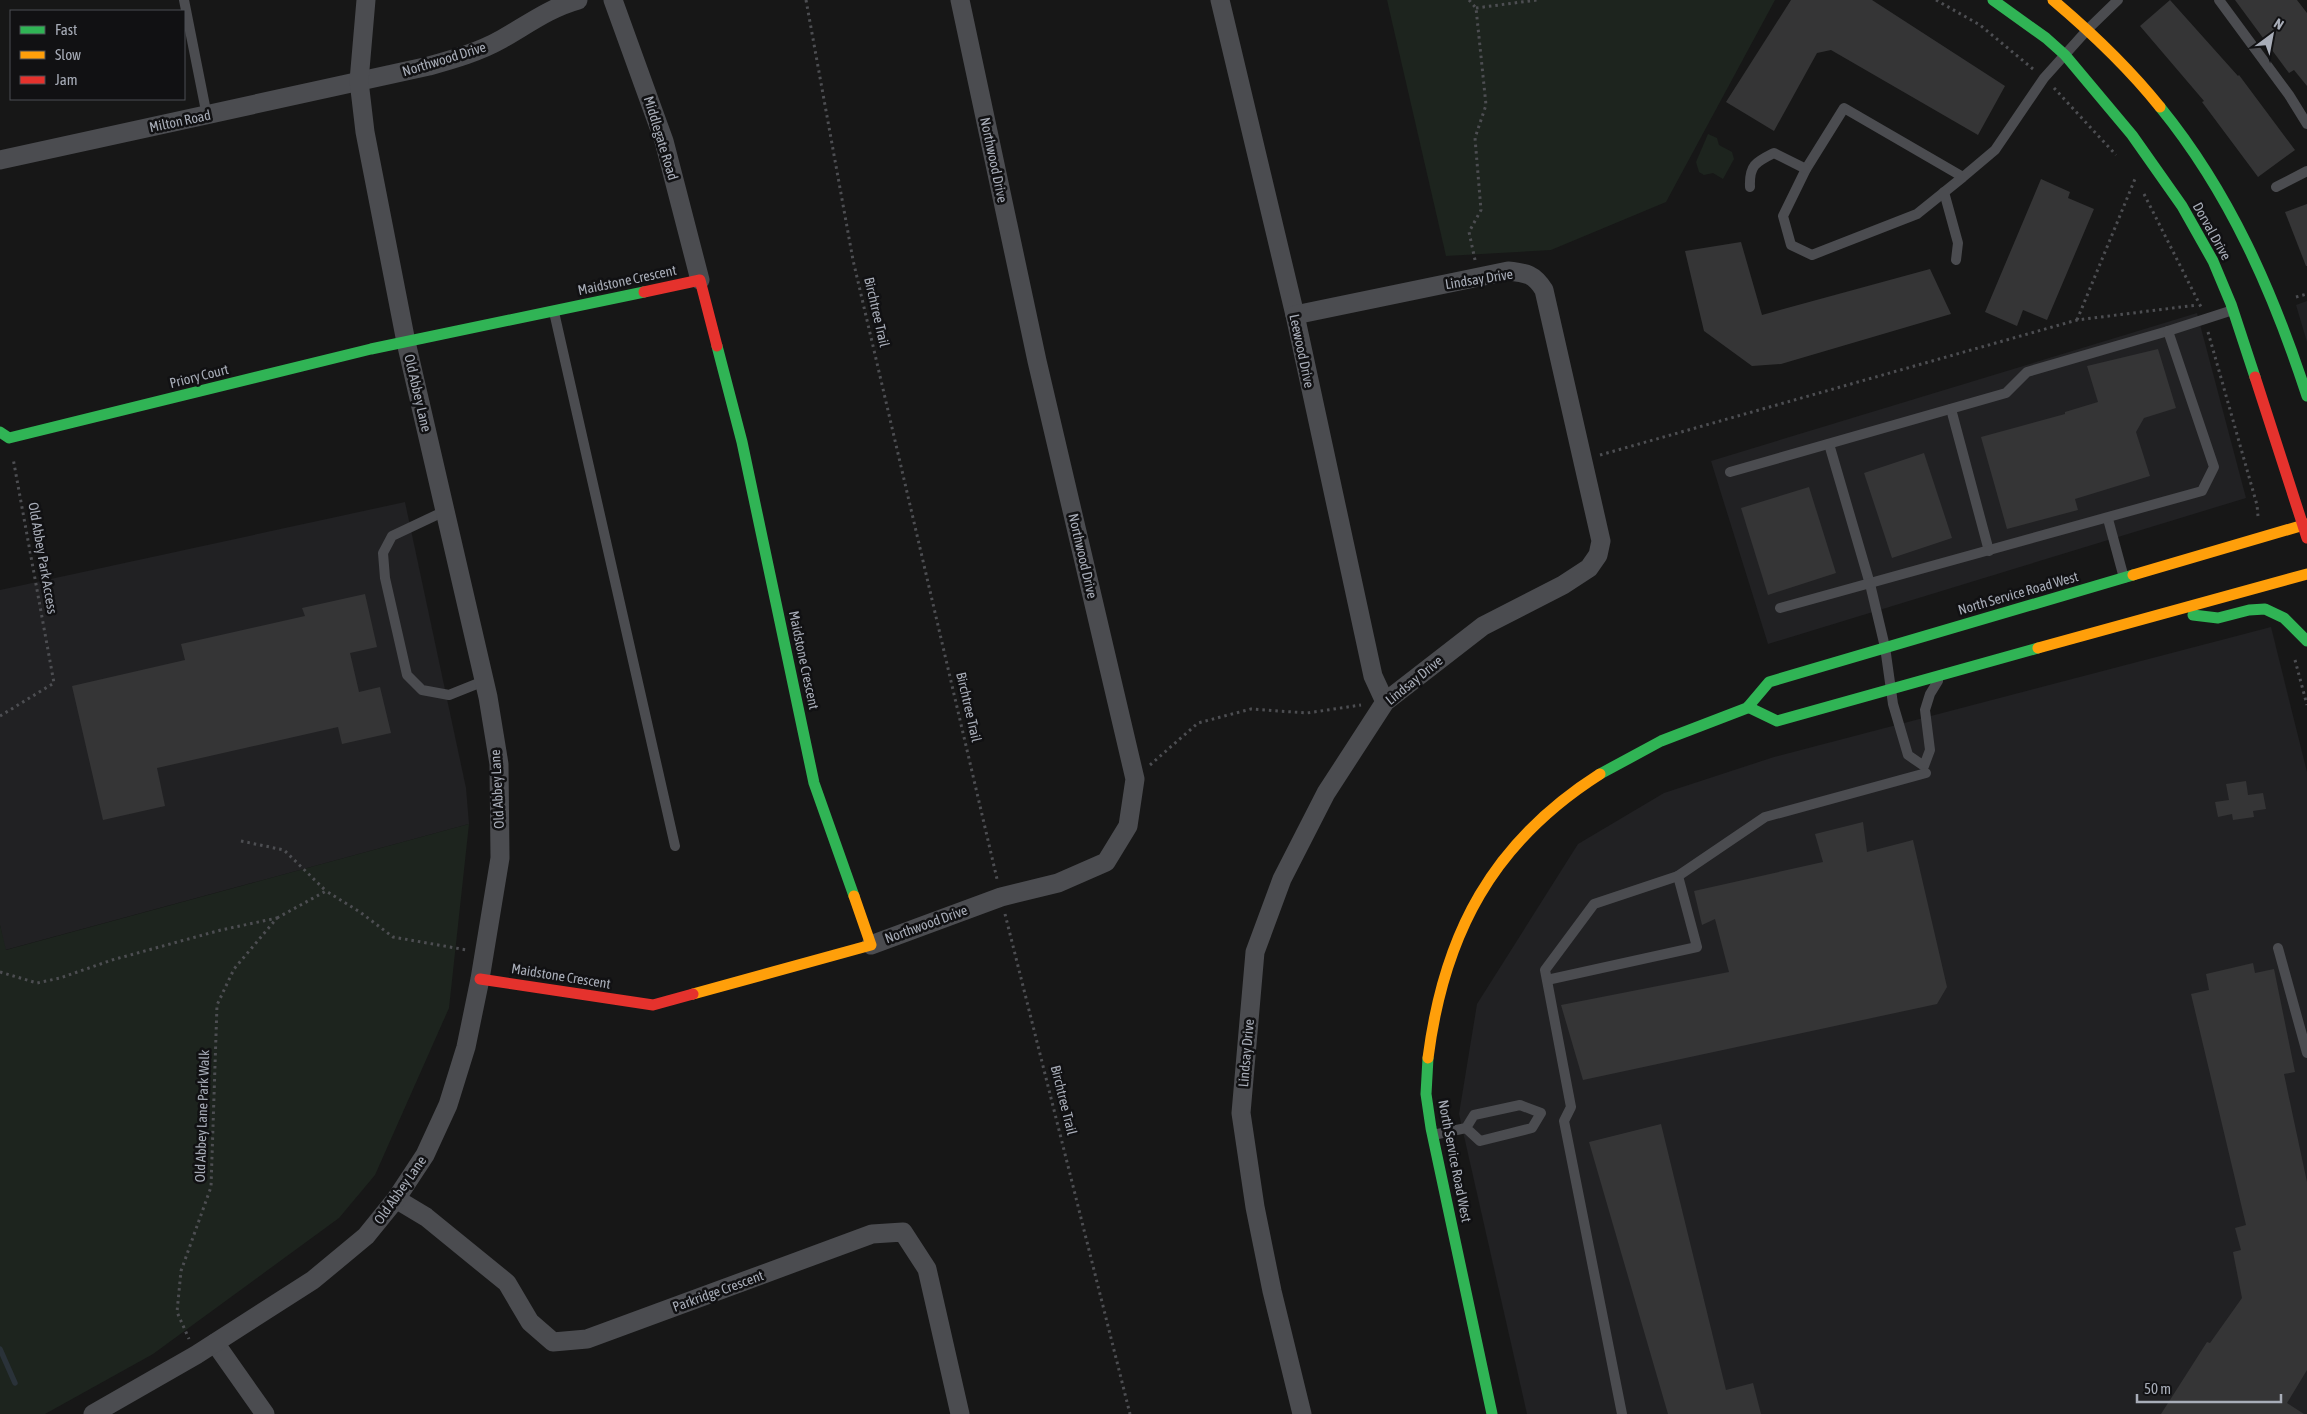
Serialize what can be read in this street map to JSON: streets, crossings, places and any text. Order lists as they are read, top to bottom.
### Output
{
  "streets": {
    "street": [
      "Northwood Drive",
      "Milton Road",
      "Middlegate Road",
      "Dorval Drive",
      "Lindsay Drive",
      "Maidstone Crescent",
      "Leewood Drive",
      "Priory Court",
      "Old Abbey Lane",
      "North Service Road West",
      "Parkridge Crescent"
    ],
    "path": ["Birchtree Trail", "Old Abbey Park Access", "Old Abbey Lane Park Walk"]
  },
  "crossings": [
    ["Northwood Drive", "Milton Road"],
    ["Northwood Drive", "Maidstone Crescent"],
    ["Northwood Drive", "Birchtree Trail"],
    ["Northwood Drive", "Old Abbey Lane"],
    ["Milton Road", "Old Abbey Lane"],
    ["Middlegate Road", "Maidstone Crescent"],
    ["Dorval Drive", "North Service Road West"],
    ["Lindsay Drive", "Leewood Drive"],
    ["Maidstone Crescent", "Priory Court"],
    ["Maidstone Crescent", "Old Abbey Lane"],
    ["Priory Court", "Old Abbey Lane"],
    ["Priory Court", "Old Abbey Park Access"],
    ["Old Abbey Lane", "Old Abbey Lane Park Walk"],
    ["Old Abbey Lane", "Parkridge Crescent"]
  ],
  "legend": ["Fast", "Slow", "Jam"],
  "scale_bar": "50 m",
  "north": "top right"
}
